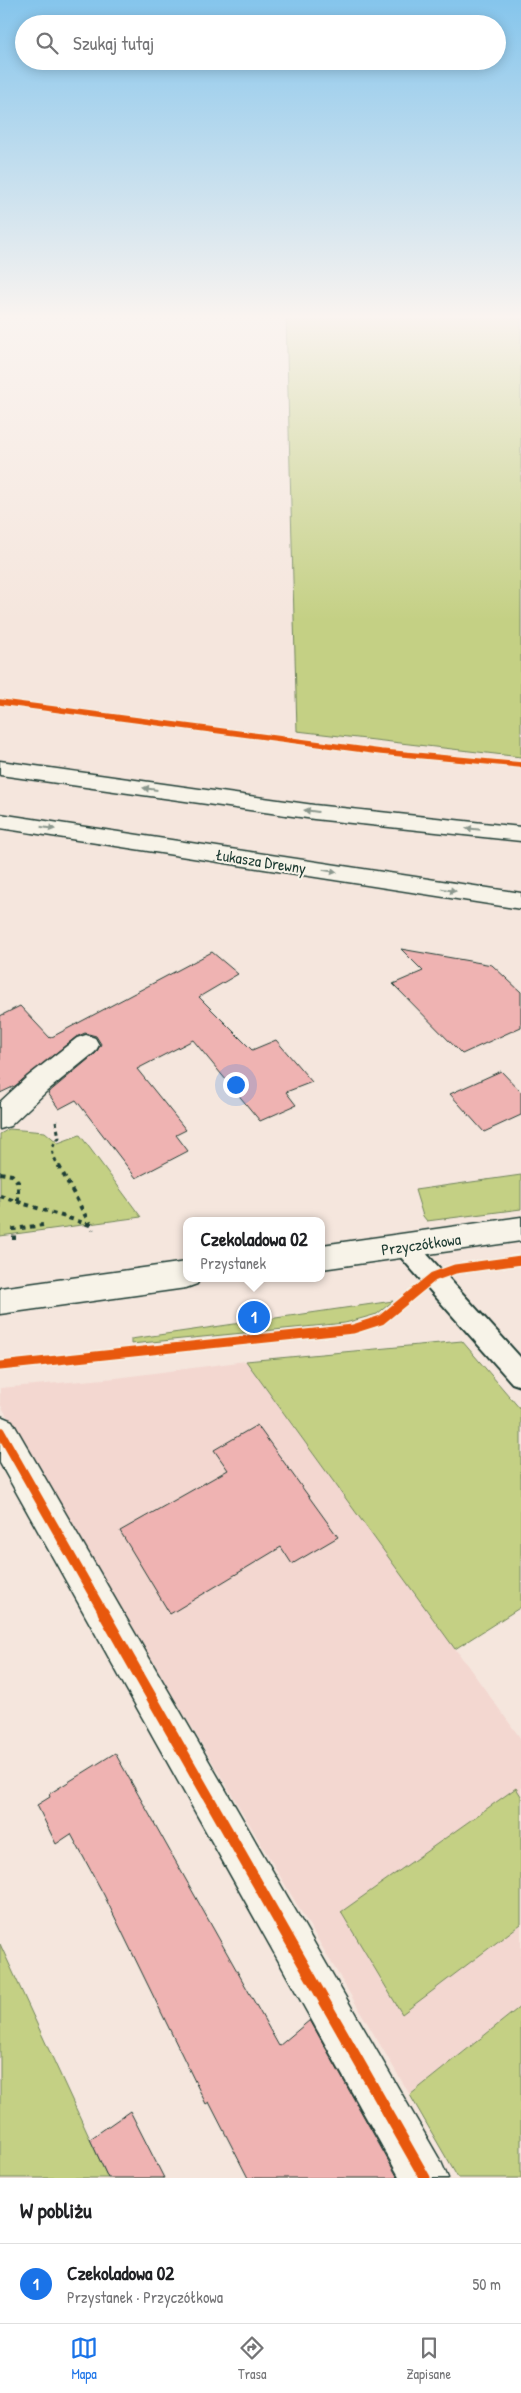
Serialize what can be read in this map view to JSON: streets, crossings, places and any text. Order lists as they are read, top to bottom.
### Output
{
  "streets": {
    "main road": ["Łukasza Drewny", "Przyczółkowa"]
  },
  "page": {
    "search": "Szukaj tutaj",
    "popup": ["Czekoladowa 02", "Przystanek"],
    "pins": "1",
    "heading": "W pobliżu",
    "list": [
      {
        "mark": "1",
        "name": "Czekoladowa 02",
        "note": "Przystanek · Przyczółkowa",
        "value": "50 m"
      }
    ],
    "nav": ["Mapa", "Trasa", "Zapisane"]
  }
}
